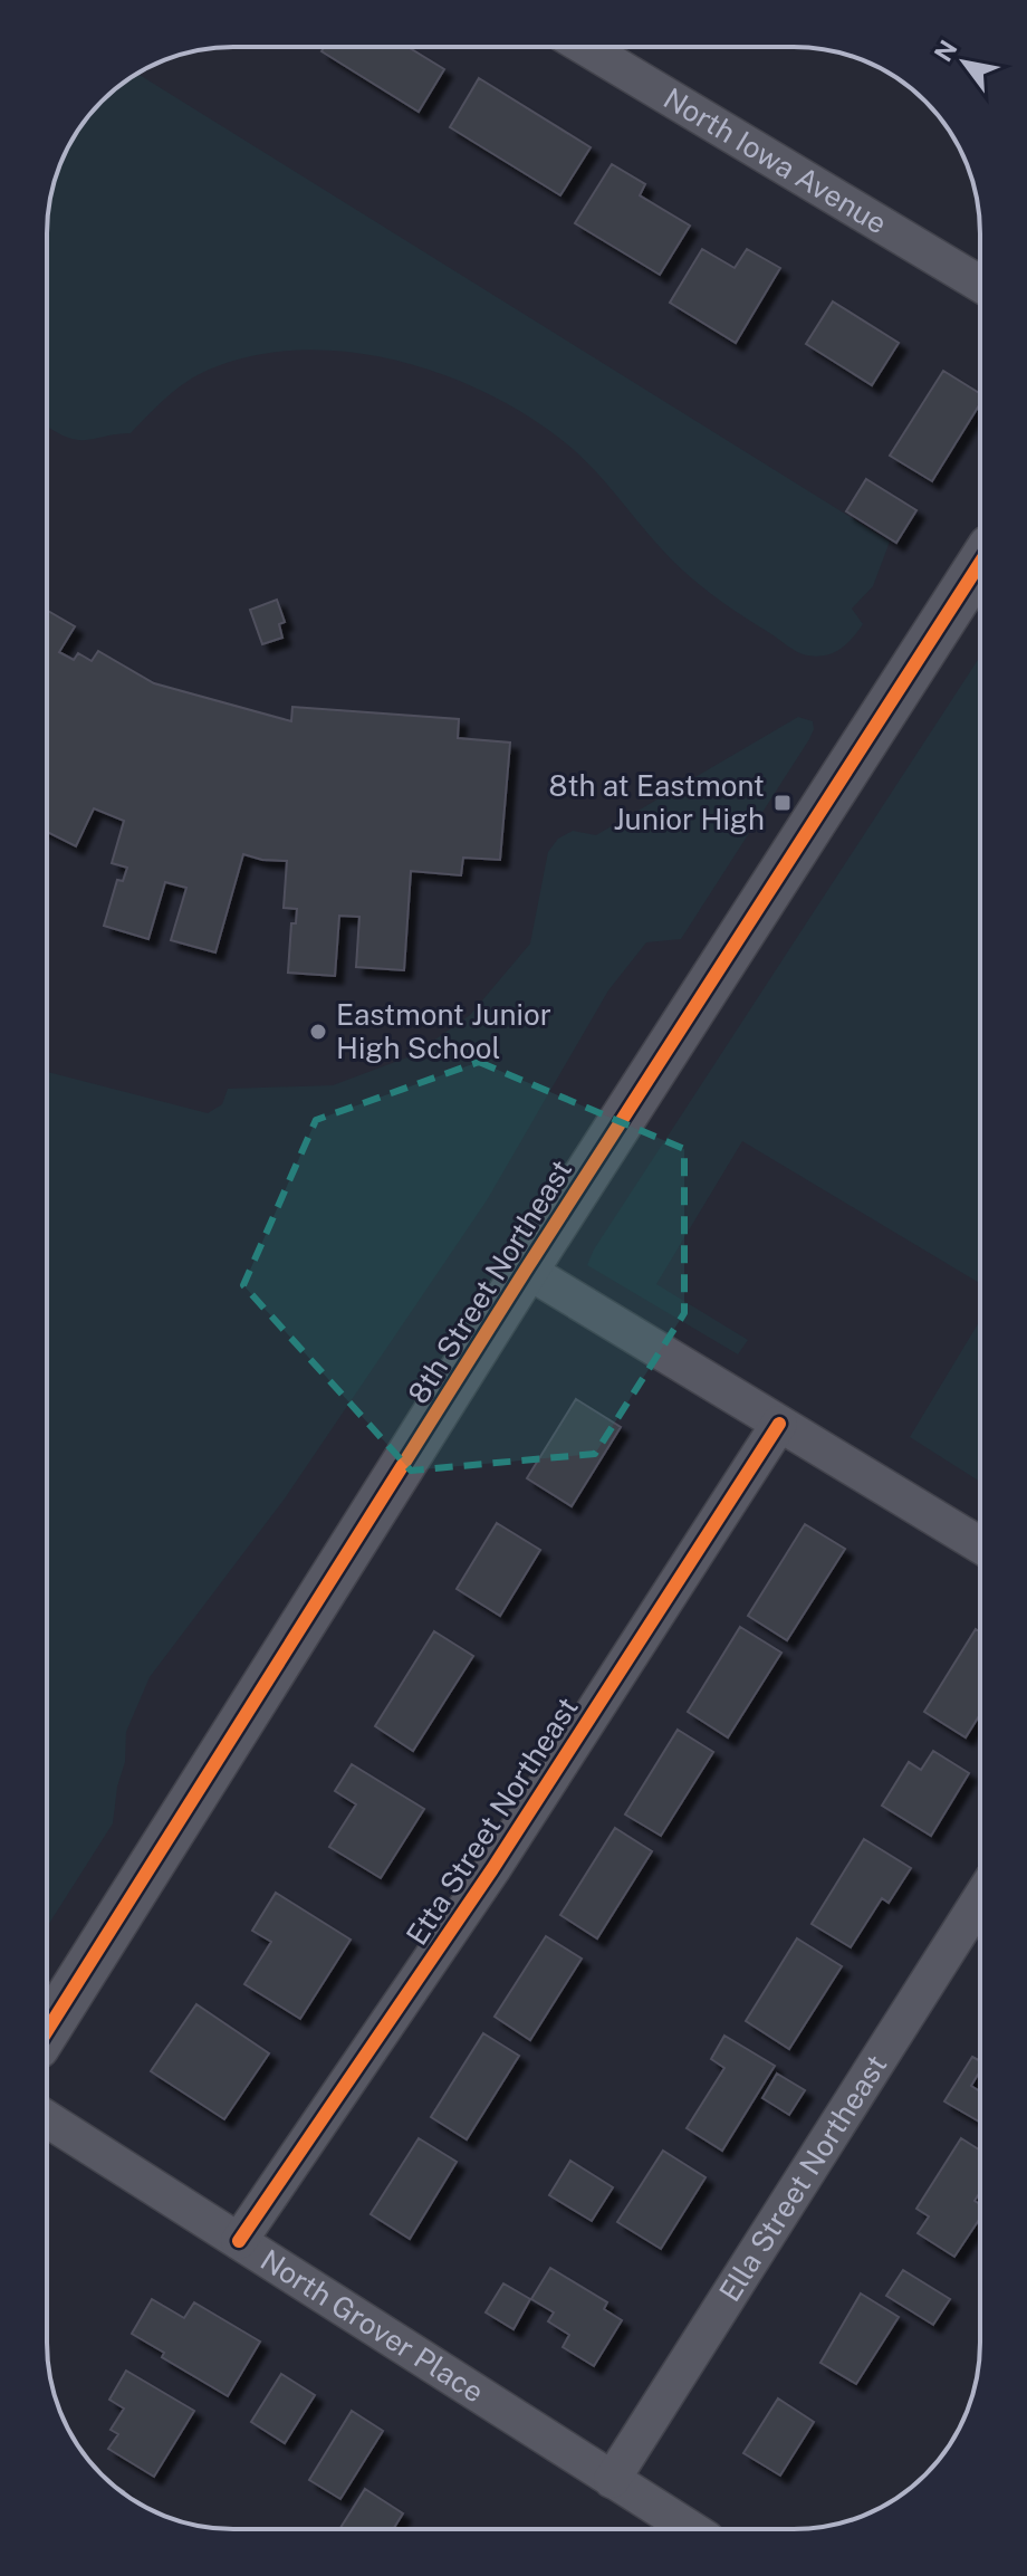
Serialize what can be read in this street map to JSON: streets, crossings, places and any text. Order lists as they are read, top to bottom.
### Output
{
  "streets": {
    "street": [
      "North Iowa Avenue",
      "8th Street Northeast",
      "Etta Street Northeast",
      "Ella Street Northeast",
      "North Grover Place"
    ]
  },
  "crossings": [
    ["Etta Street Northeast", "North Grover Place"],
    ["Ella Street Northeast", "North Grover Place"]
  ],
  "places": {
    "transit": ["8th at Eastmont Junior High"],
    "other": ["Eastmont Junior High School"]
  },
  "north": "top left"
}
